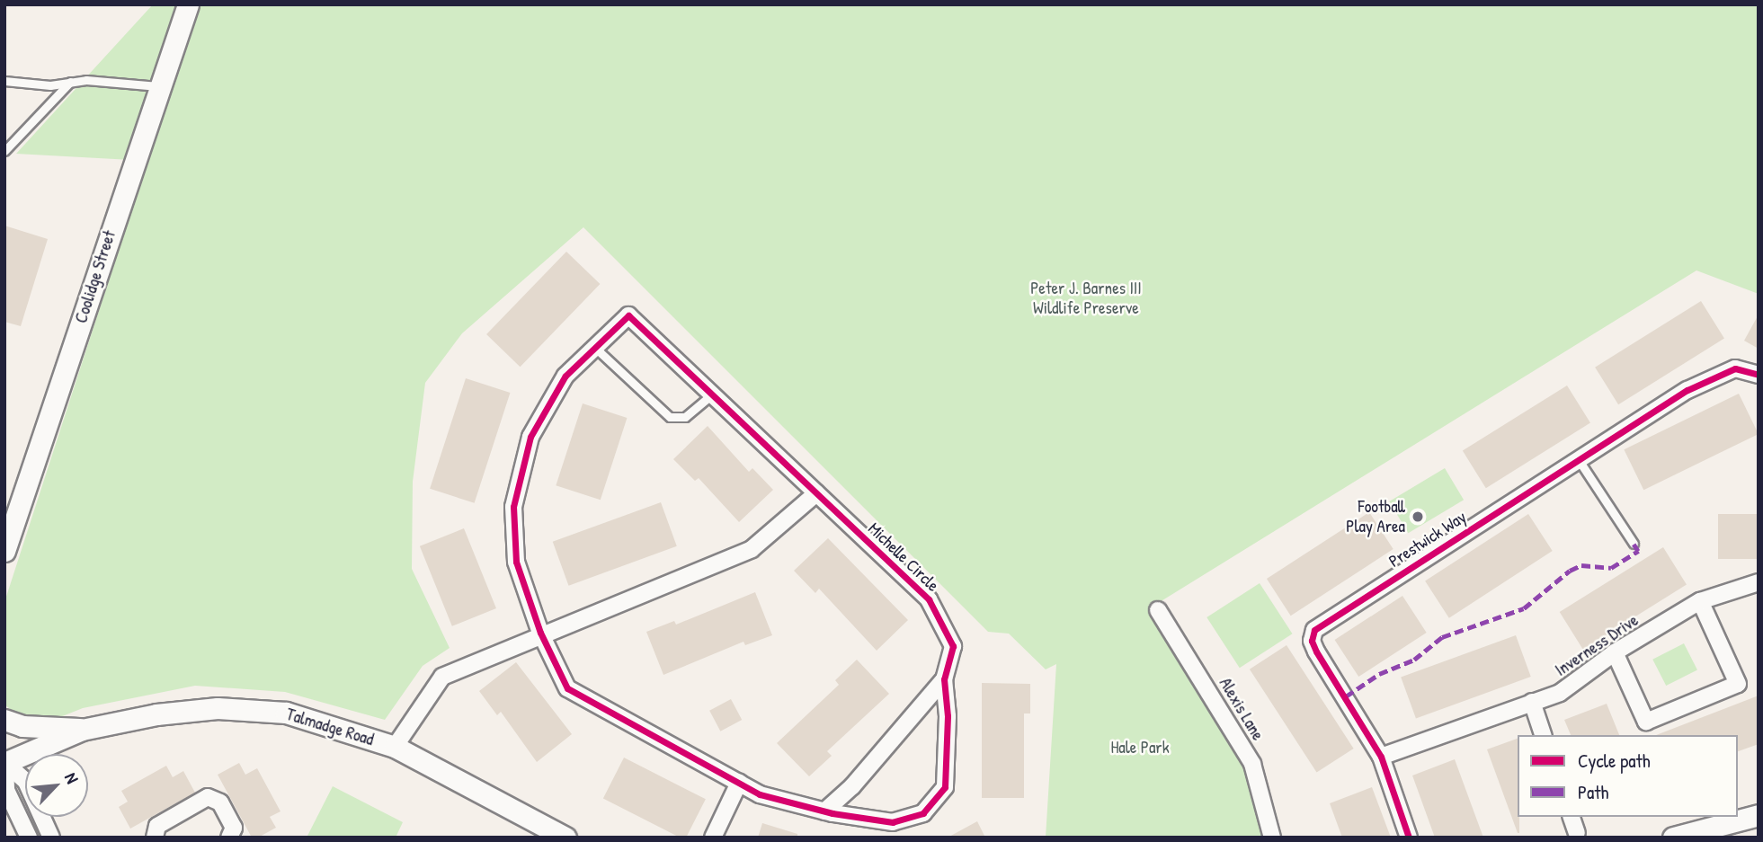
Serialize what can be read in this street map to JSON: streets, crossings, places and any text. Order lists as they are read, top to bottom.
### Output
{
  "streets": {
    "street": [
      "Coolidge Street",
      "Prestwick Way",
      "Michelle Circle",
      "Inverness Drive",
      "Alexis Lane",
      "Talmadge Road"
    ]
  },
  "crossings": [
    ["Prestwick Way", "Inverness Drive"]
  ],
  "parks": ["Peter J. Barnes III Wildlife Preserve", "Hale Park"],
  "places": ["Football Play Area"],
  "legend": ["Cycle path", "Path"],
  "north": "top right"
}
